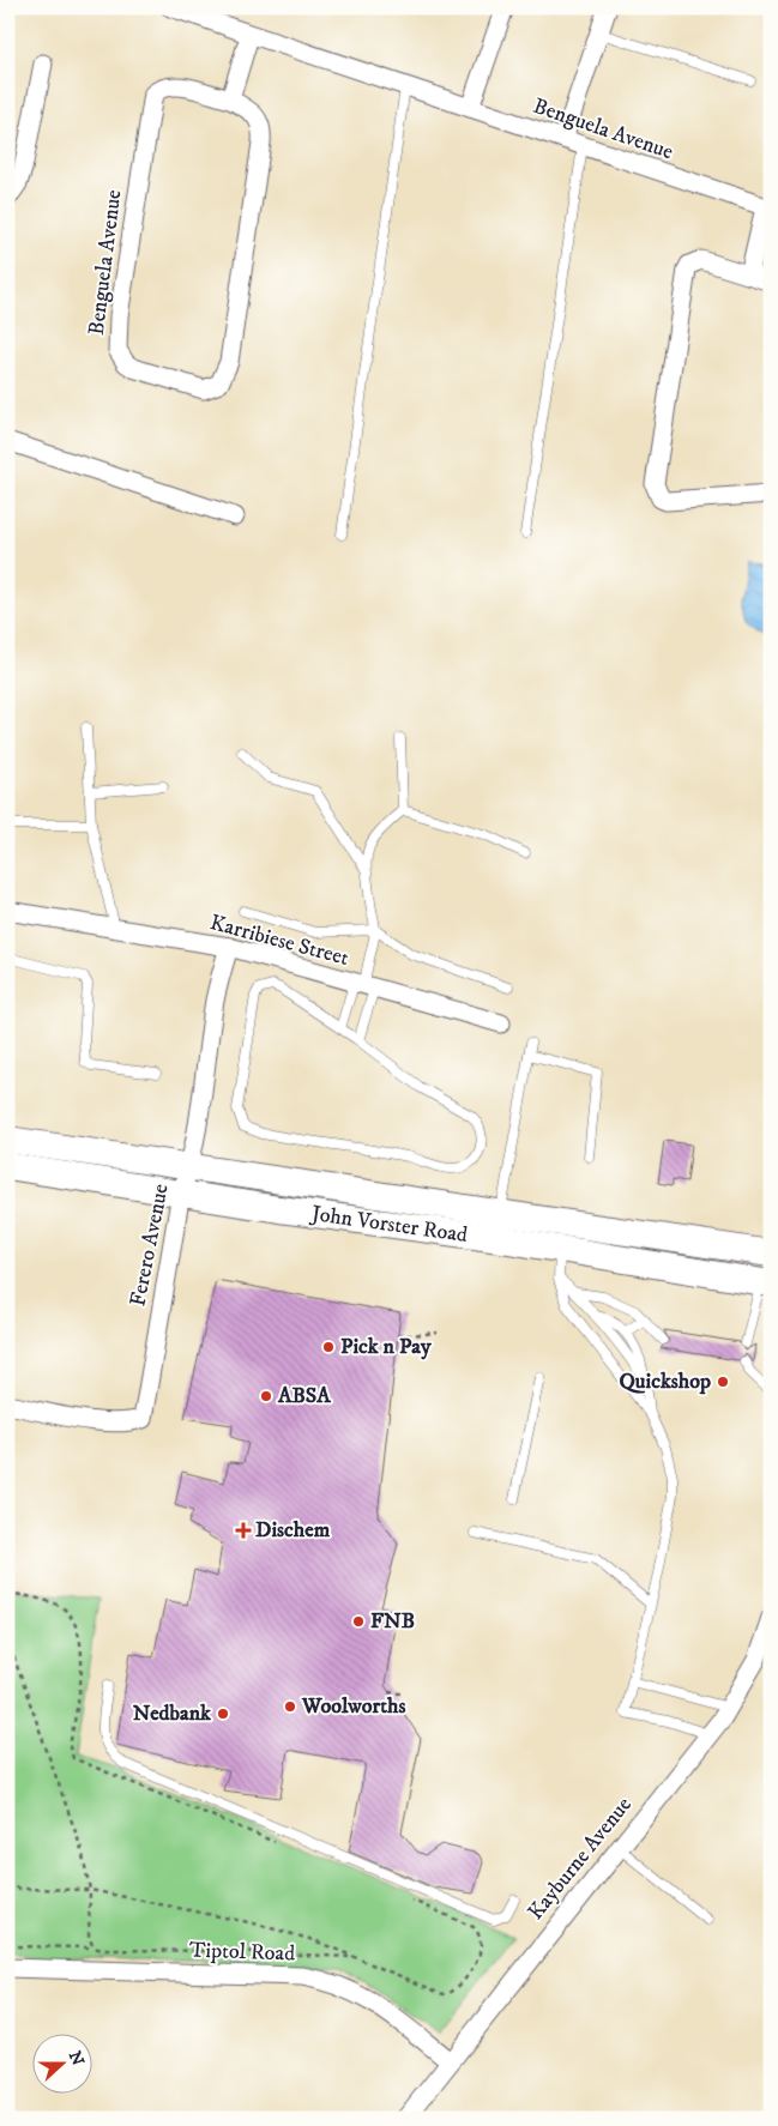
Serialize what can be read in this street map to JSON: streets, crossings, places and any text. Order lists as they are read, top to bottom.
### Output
{
  "streets": {
    "main road": ["John Vorster Road"],
    "street": [
      "Benguela Avenue",
      "Karribiese Street",
      "Ferero Avenue",
      "Kayburne Avenue",
      "Tiptol Road"
    ]
  },
  "crossings": [
    ["Karribiese Street", "Ferero Avenue"],
    ["John Vorster Road", "Ferero Avenue"],
    ["Kayburne Avenue", "Tiptol Road"]
  ],
  "places": {
    "other": [
      "Pick n Pay",
      "Quickshop",
      "ABSA",
      "FNB",
      "Woolworths",
      "Nedbank"
    ],
    "health": ["Dischem"]
  },
  "north": "right"
}
